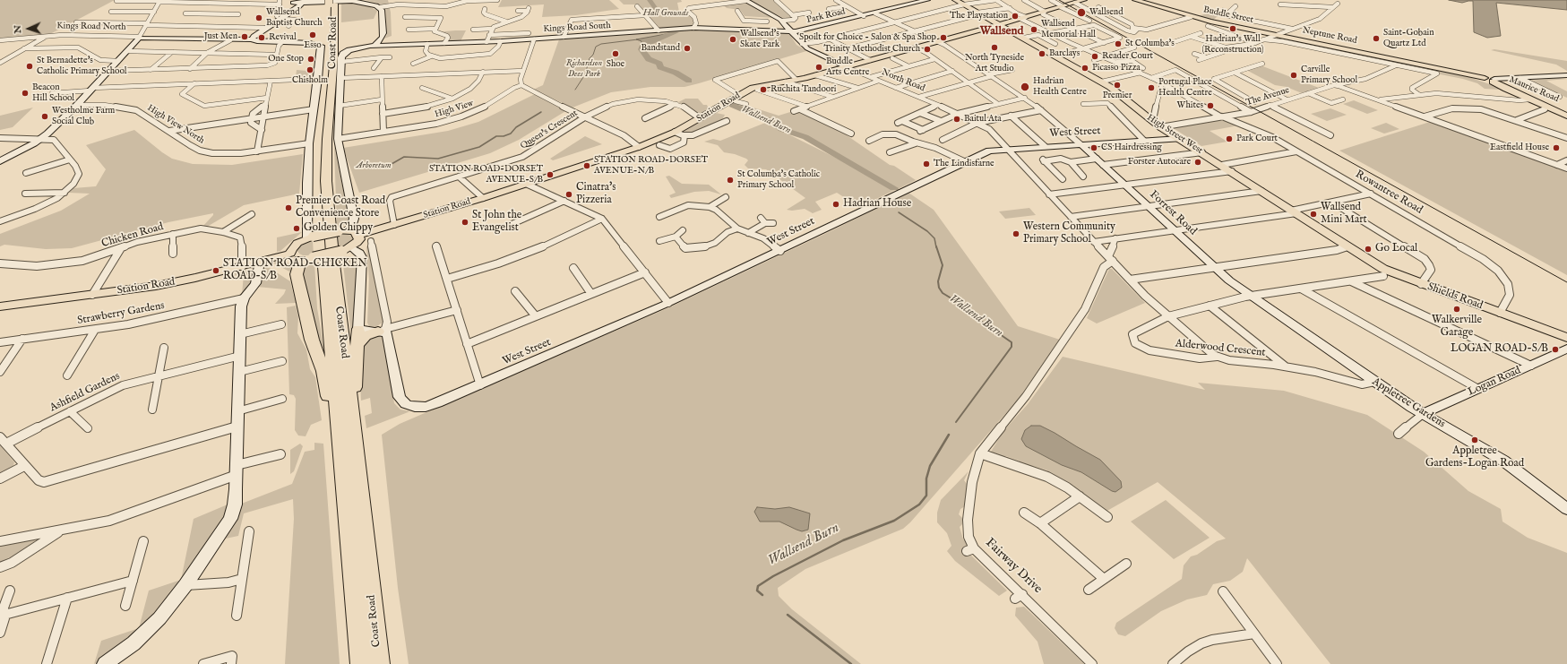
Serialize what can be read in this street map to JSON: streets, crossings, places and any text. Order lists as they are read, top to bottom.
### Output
{
  "streets": {
    "highway": ["Coast Road"],
    "main road": [
      "Buddle Street",
      "Neptune Road",
      "Maurice Road",
      "Station Road",
      "High Street West",
      "Shields Road"
    ],
    "street": [
      "Park Road",
      "Kings Road North",
      "Kings Road South",
      "North Road",
      "The Avenue",
      "High View",
      "High View North",
      "Queen's Crescent",
      "West Street",
      "Rowantree Road",
      "Forrest Road",
      "Chicken Road",
      "Strawberry Gardens",
      "Alderwood Crescent",
      "Logan Road",
      "Ashfield Gardens",
      "Appletree Gardens",
      "Fairway Drive"
    ]
  },
  "crossings": [
    ["Buddle Street", "Neptune Road"],
    ["Park Road", "Kings Road South"],
    ["Park Road", "North Road"],
    ["Kings Road North", "Coast Road"],
    ["Kings Road South", "Coast Road"],
    ["Kings Road South", "North Road"],
    ["Neptune Road", "Maurice Road"],
    ["Coast Road", "High View"],
    ["Coast Road", "High View North"],
    ["North Road", "Station Road"],
    ["North Road", "West Street"],
    ["North Road", "Alderwood Crescent"],
    ["The Avenue", "High Street West"],
    ["The Avenue", "Rowantree Road"],
    ["Station Road", "Queen's Crescent"],
    ["Station Road", "High Street West"],
    ["Station Road", "Chicken Road"],
    ["West Street", "High Street West"],
    ["West Street", "Forrest Road"],
    ["High Street West", "Shields Road"],
    ["Rowantree Road", "Shields Road"],
    ["Forrest Road", "Appletree Gardens"],
    ["Alderwood Crescent", "Appletree Gardens"],
    ["Logan Road", "Appletree Gardens"]
  ],
  "districts": ["Wallsend"],
  "water": ["Wallsend Burn"],
  "parks": ["Hall Grounds", "Richardson Dees Park", "Arboretum"],
  "places": [
    "Wallsend",
    "The Playstation",
    "Wallsend Baptist Church",
    "Hadrian's Wall (Reconstruction)",
    "Wallsend Memorial Hall",
    "Esso",
    "Just Men",
    "Revival",
    "Spoilt for Choice - Salon & Spa Shop",
    "Saint-Gobain Quartz Ltd",
    "Wallsend's Skate Park",
    "St Columba's",
    "North Tyneside Art Studio",
    "Bandstand",
    "Trinity Methodist Church",
    "Shoe",
    "Barclays",
    "Reader Court",
    "One Stop",
    "St Bernadette's Catholic Primary School",
    "Buddle Arts Centre",
    "Picasso Pizza",
    "Chisholm",
    "Carville Primary School",
    "Premier",
    "Hadrian Health Centre",
    "Portugal Place Health Centre",
    "Ruchita Tandoori",
    "Beacon Hill School",
    "Whites",
    "Westholme Farm Social Club",
    "Baitul Ata",
    "Park Court",
    "CS Hairdressing",
    "Eastfield House",
    "Forster Autocare",
    "The Lindisfarne",
    "STATION ROAD-DORSET AVENUE-N/B",
    "STATION ROAD-DORSET AVENUE-S/B",
    "St Columba's Catholic Primary School",
    "Cinatra's Pizzeria",
    "Hadrian House",
    "Premier Coast Road Convenience Store",
    "Wallsend Mini Mart",
    "St John the Evangelist",
    "Golden Chippy",
    "Western Community Primary School",
    "Go Local",
    "STATION ROAD-CHICKEN ROAD-S/B",
    "Walkerville Garage",
    "LOGAN ROAD-S/B",
    "Appletree Gardens-Logan Road"
  ],
  "north": "left"
}
